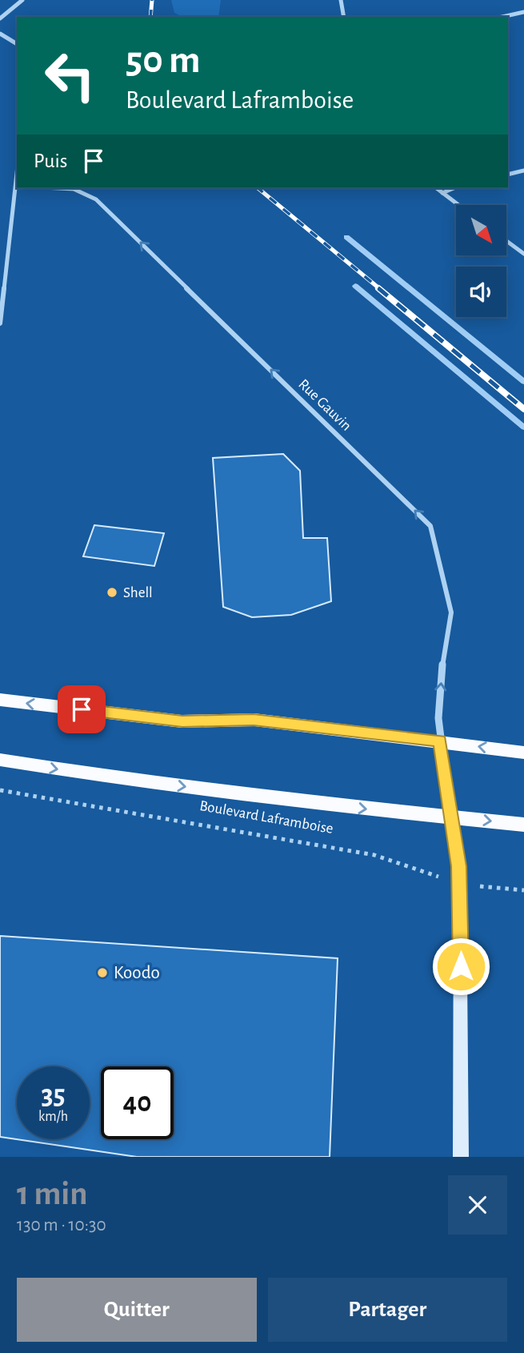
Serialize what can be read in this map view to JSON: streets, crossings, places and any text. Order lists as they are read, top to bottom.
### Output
{
  "streets": {
    "main road": ["Boulevard Laframboise"],
    "street": ["Rue Gauvin"]
  },
  "crossings": [
    ["Rue Gauvin", "Boulevard Laframboise"]
  ],
  "one_way": ["Rue Gauvin"],
  "places": ["Shell", "Koodo"],
  "north": "bottom right",
  "page": {
    "turn": ["50 m", "Boulevard Laframboise"],
    "then": "Puis",
    "speed": "35 km/h",
    "limit": "40",
    "heading": ["1 min", "130 m · 10:30"],
    "buttons": ["Quitter", "Partager"]
  }
}
